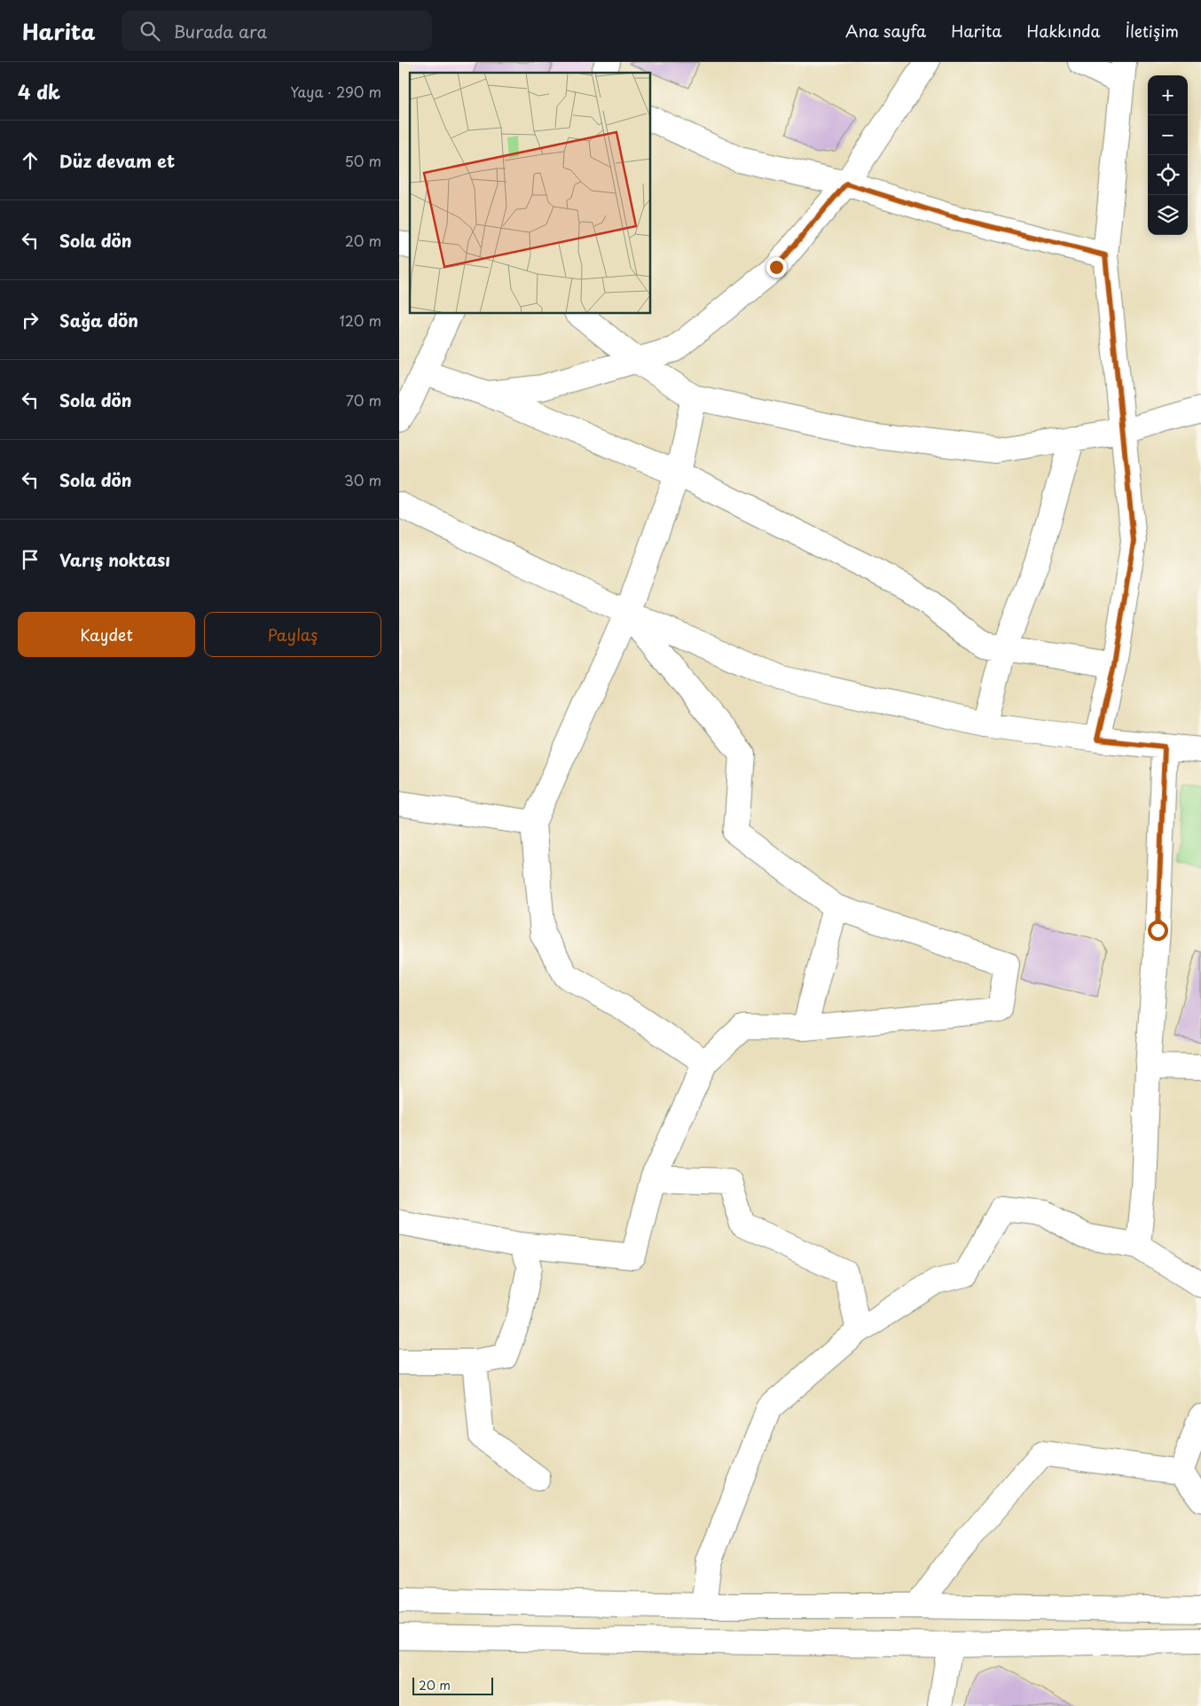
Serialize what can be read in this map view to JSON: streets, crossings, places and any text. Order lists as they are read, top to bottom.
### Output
{
  "scale_bar": "20 m",
  "page": {
    "header": "Harita",
    "search": "Burada ara",
    "nav": [
      "Ana sayfa",
      "Harita",
      "Hakkında",
      "İletişim"
    ],
    "heading": ["4 dk", "Yaya · 290 m"],
    "map_buttons": ["+", "−"],
    "list": [
      ["Düz devam et", "50 m"],
      ["Sola dön", "20 m"],
      ["Sağa dön", "120 m"],
      ["Sola dön", "70 m"],
      ["Sola dön", "30 m"],
      "Varış noktası"
    ],
    "buttons": ["Kaydet", "Paylaş"],
    "scale": "20 m"
  }
}
